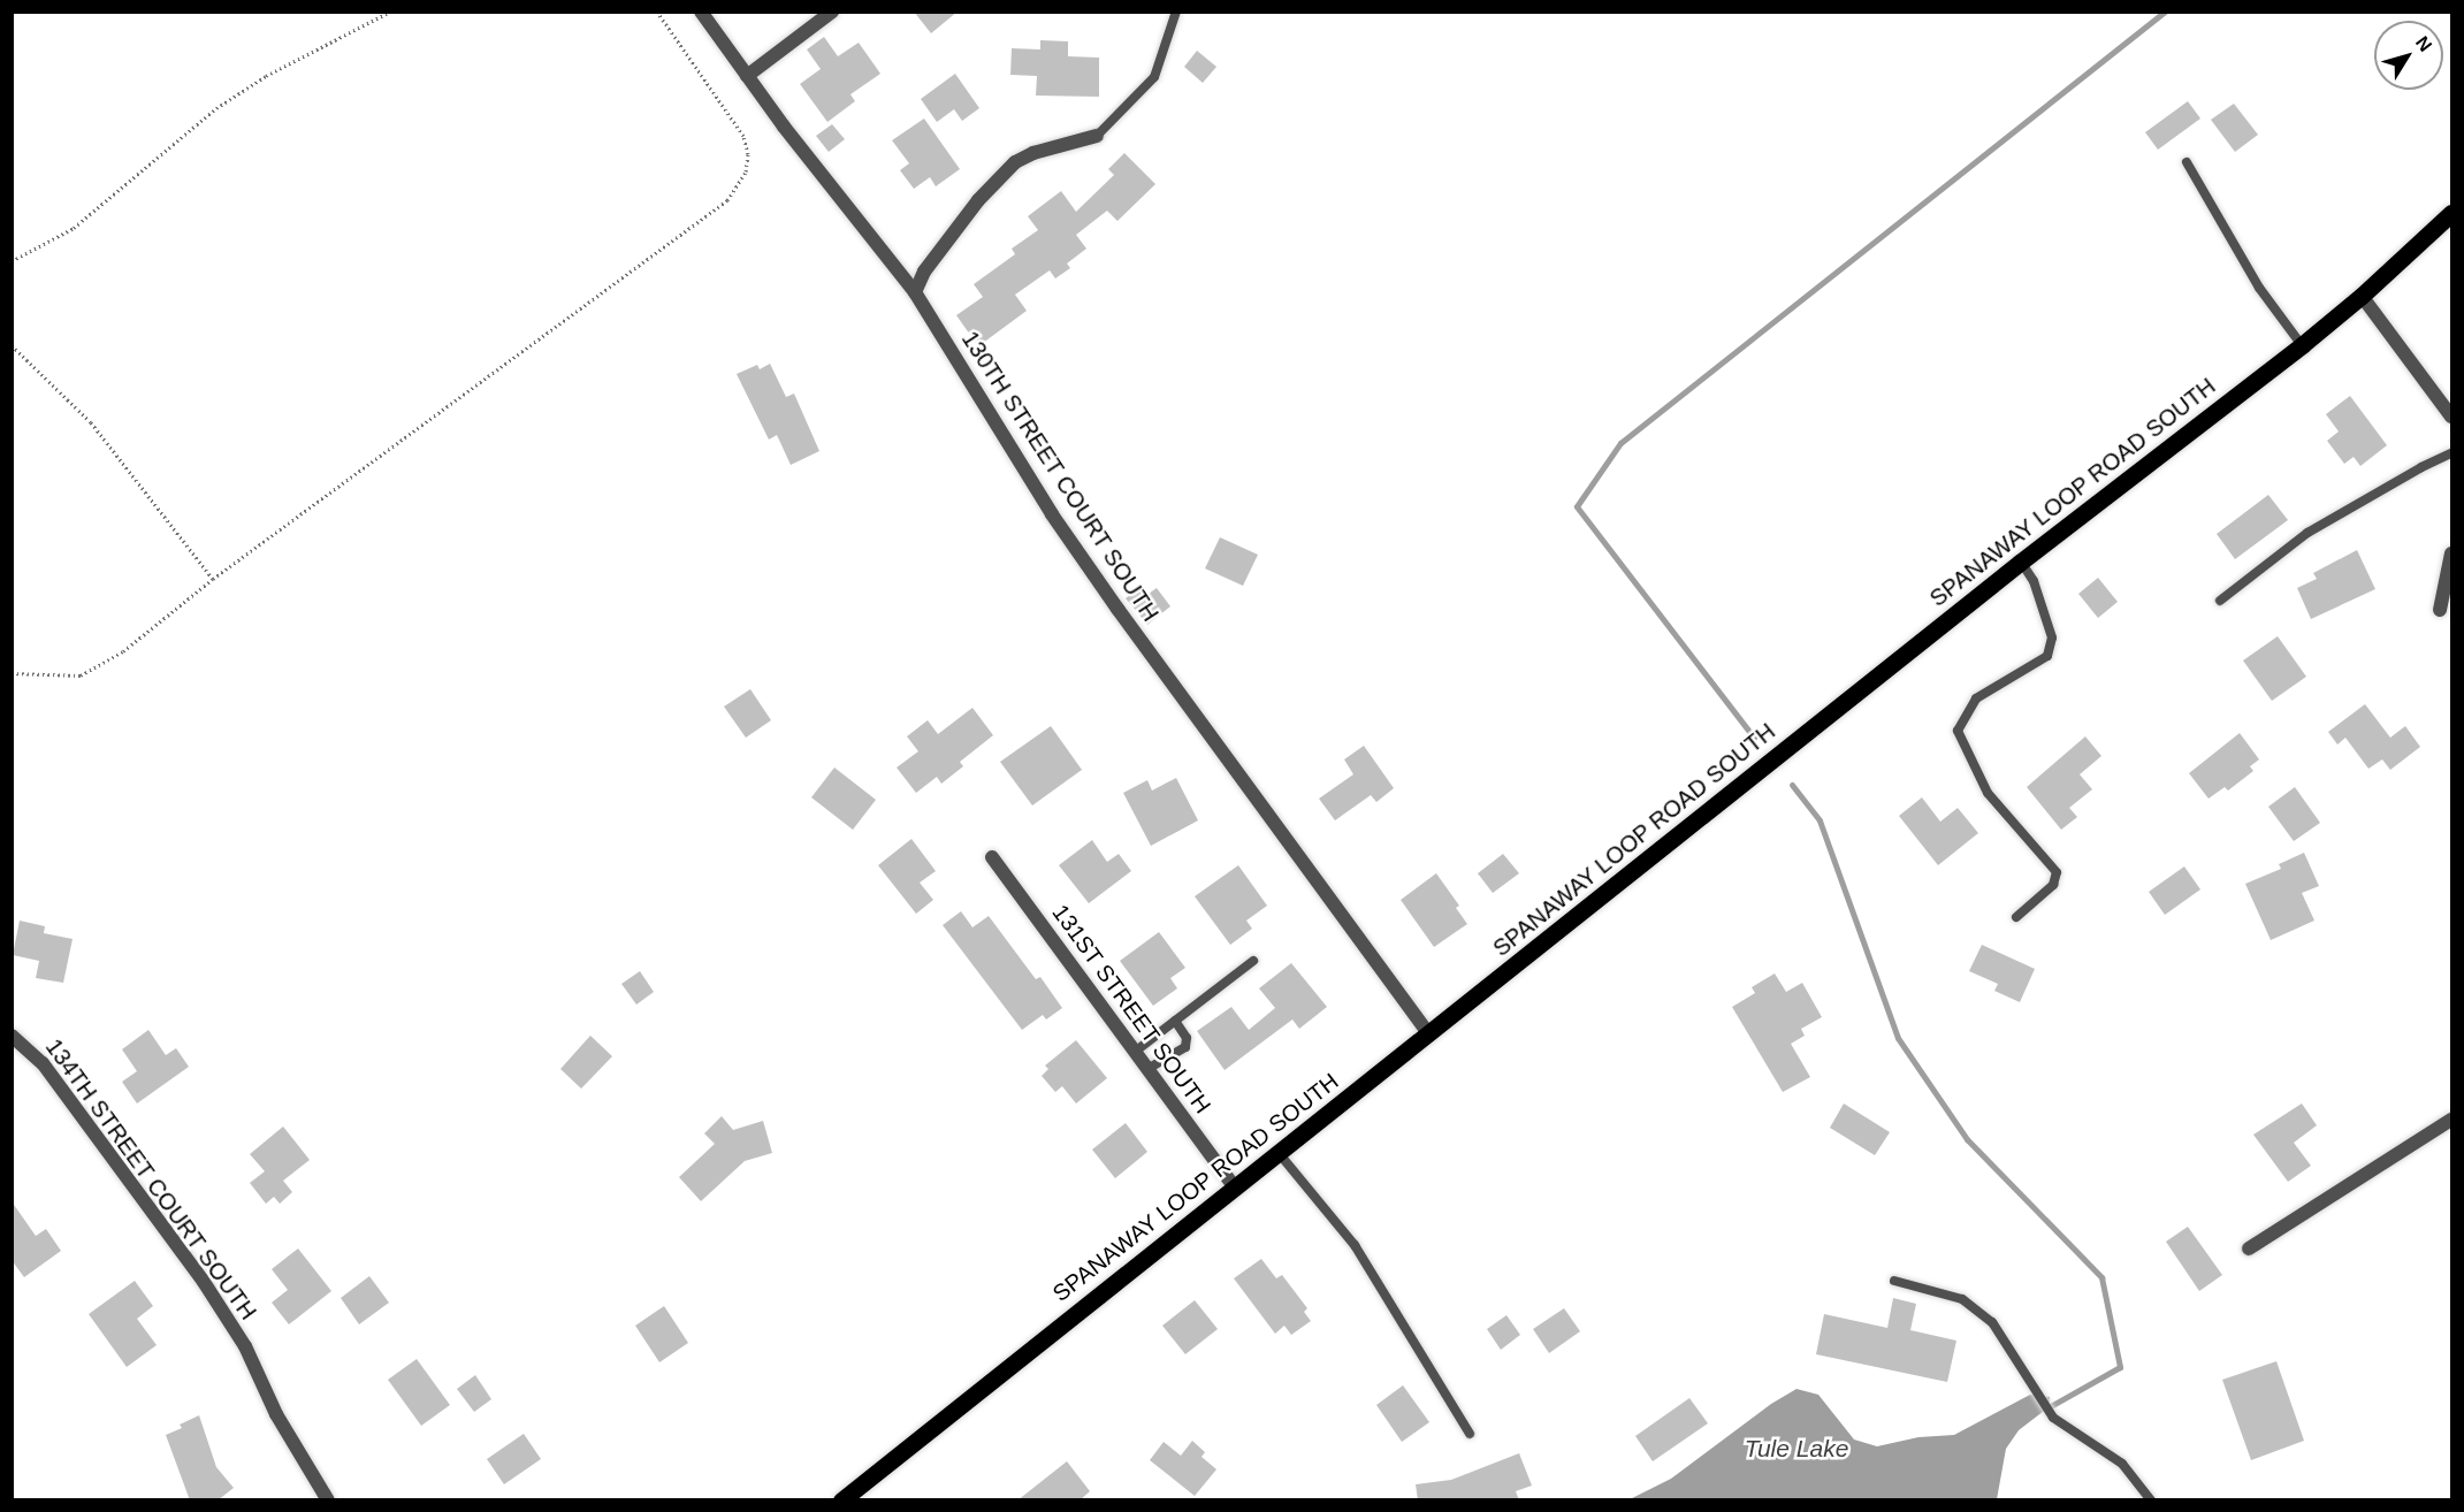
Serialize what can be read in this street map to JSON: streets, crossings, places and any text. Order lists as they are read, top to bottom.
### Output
{
  "streets": {
    "main road": ["SPANAWAY LOOP ROAD SOUTH"],
    "street": ["130TH STREET COURT SOUTH", "131ST STREET SOUTH", "134TH STREET COURT SOUTH"]
  },
  "crossings": [
    ["130TH STREET COURT SOUTH", "SPANAWAY LOOP ROAD SOUTH"],
    ["SPANAWAY LOOP ROAD SOUTH", "131ST STREET SOUTH"]
  ],
  "water": ["Tule Lake"],
  "north": "top right"
}
